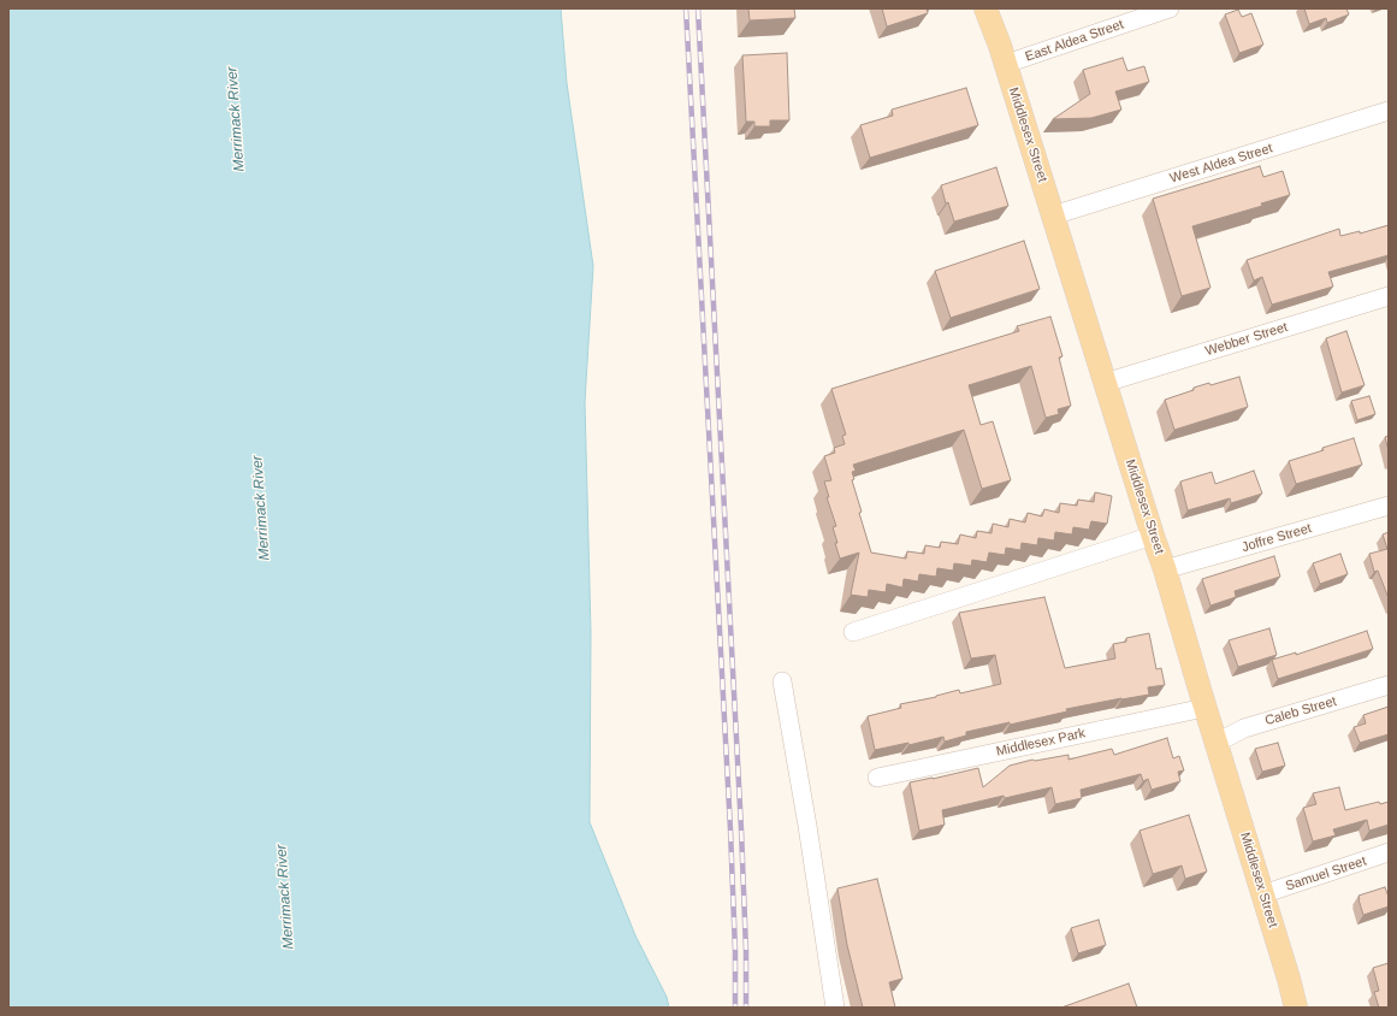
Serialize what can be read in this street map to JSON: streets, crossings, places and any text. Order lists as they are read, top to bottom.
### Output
{
  "streets": {
    "main road": ["Middlesex Street"],
    "street": [
      "East Aldea Street",
      "West Aldea Street",
      "Webber Street",
      "Joffre Street",
      "Caleb Street",
      "Middlesex Park",
      "Samuel Street"
    ]
  },
  "crossings": [
    ["East Aldea Street", "Middlesex Street"],
    ["Middlesex Street", "West Aldea Street"],
    ["Middlesex Street", "Webber Street"],
    ["Middlesex Street", "Joffre Street"],
    ["Middlesex Street", "Caleb Street"],
    ["Middlesex Street", "Middlesex Park"],
    ["Middlesex Street", "Samuel Street"]
  ],
  "water": ["Merrimack River"]
}
